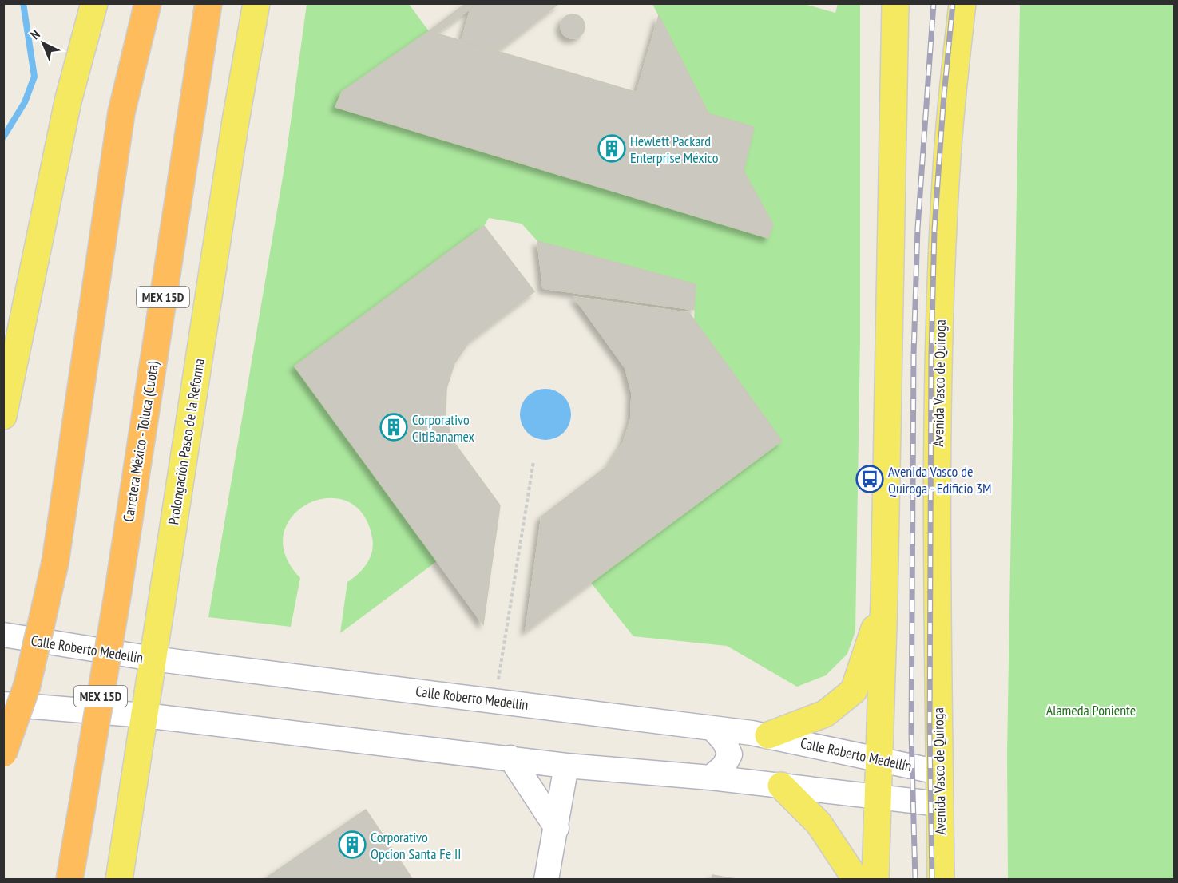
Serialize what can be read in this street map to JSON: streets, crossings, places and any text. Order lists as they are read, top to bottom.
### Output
{
  "streets": {
    "highway": ["MEX 15D", "Carretera México - Toluca (Cuota)"],
    "main road": ["Avenida Vasco de Quiroga", "Prolongación Paseo de la Reforma"],
    "street": ["Calle Roberto Medellín"]
  },
  "crossings": [
    ["Avenida Vasco de Quiroga", "Calle Roberto Medellín"],
    ["Prolongación Paseo de la Reforma", "Calle Roberto Medellín"]
  ],
  "parks": ["Alameda Poniente"],
  "places": {
    "building": ["Hewlett Packard Enterprise México", "Corporativo CitiBanamex", "Corporativo Opcion Santa Fe II"],
    "bus stop": ["Avenida Vasco de Quiroga - Edificio 3M"]
  },
  "north": "top left"
}
